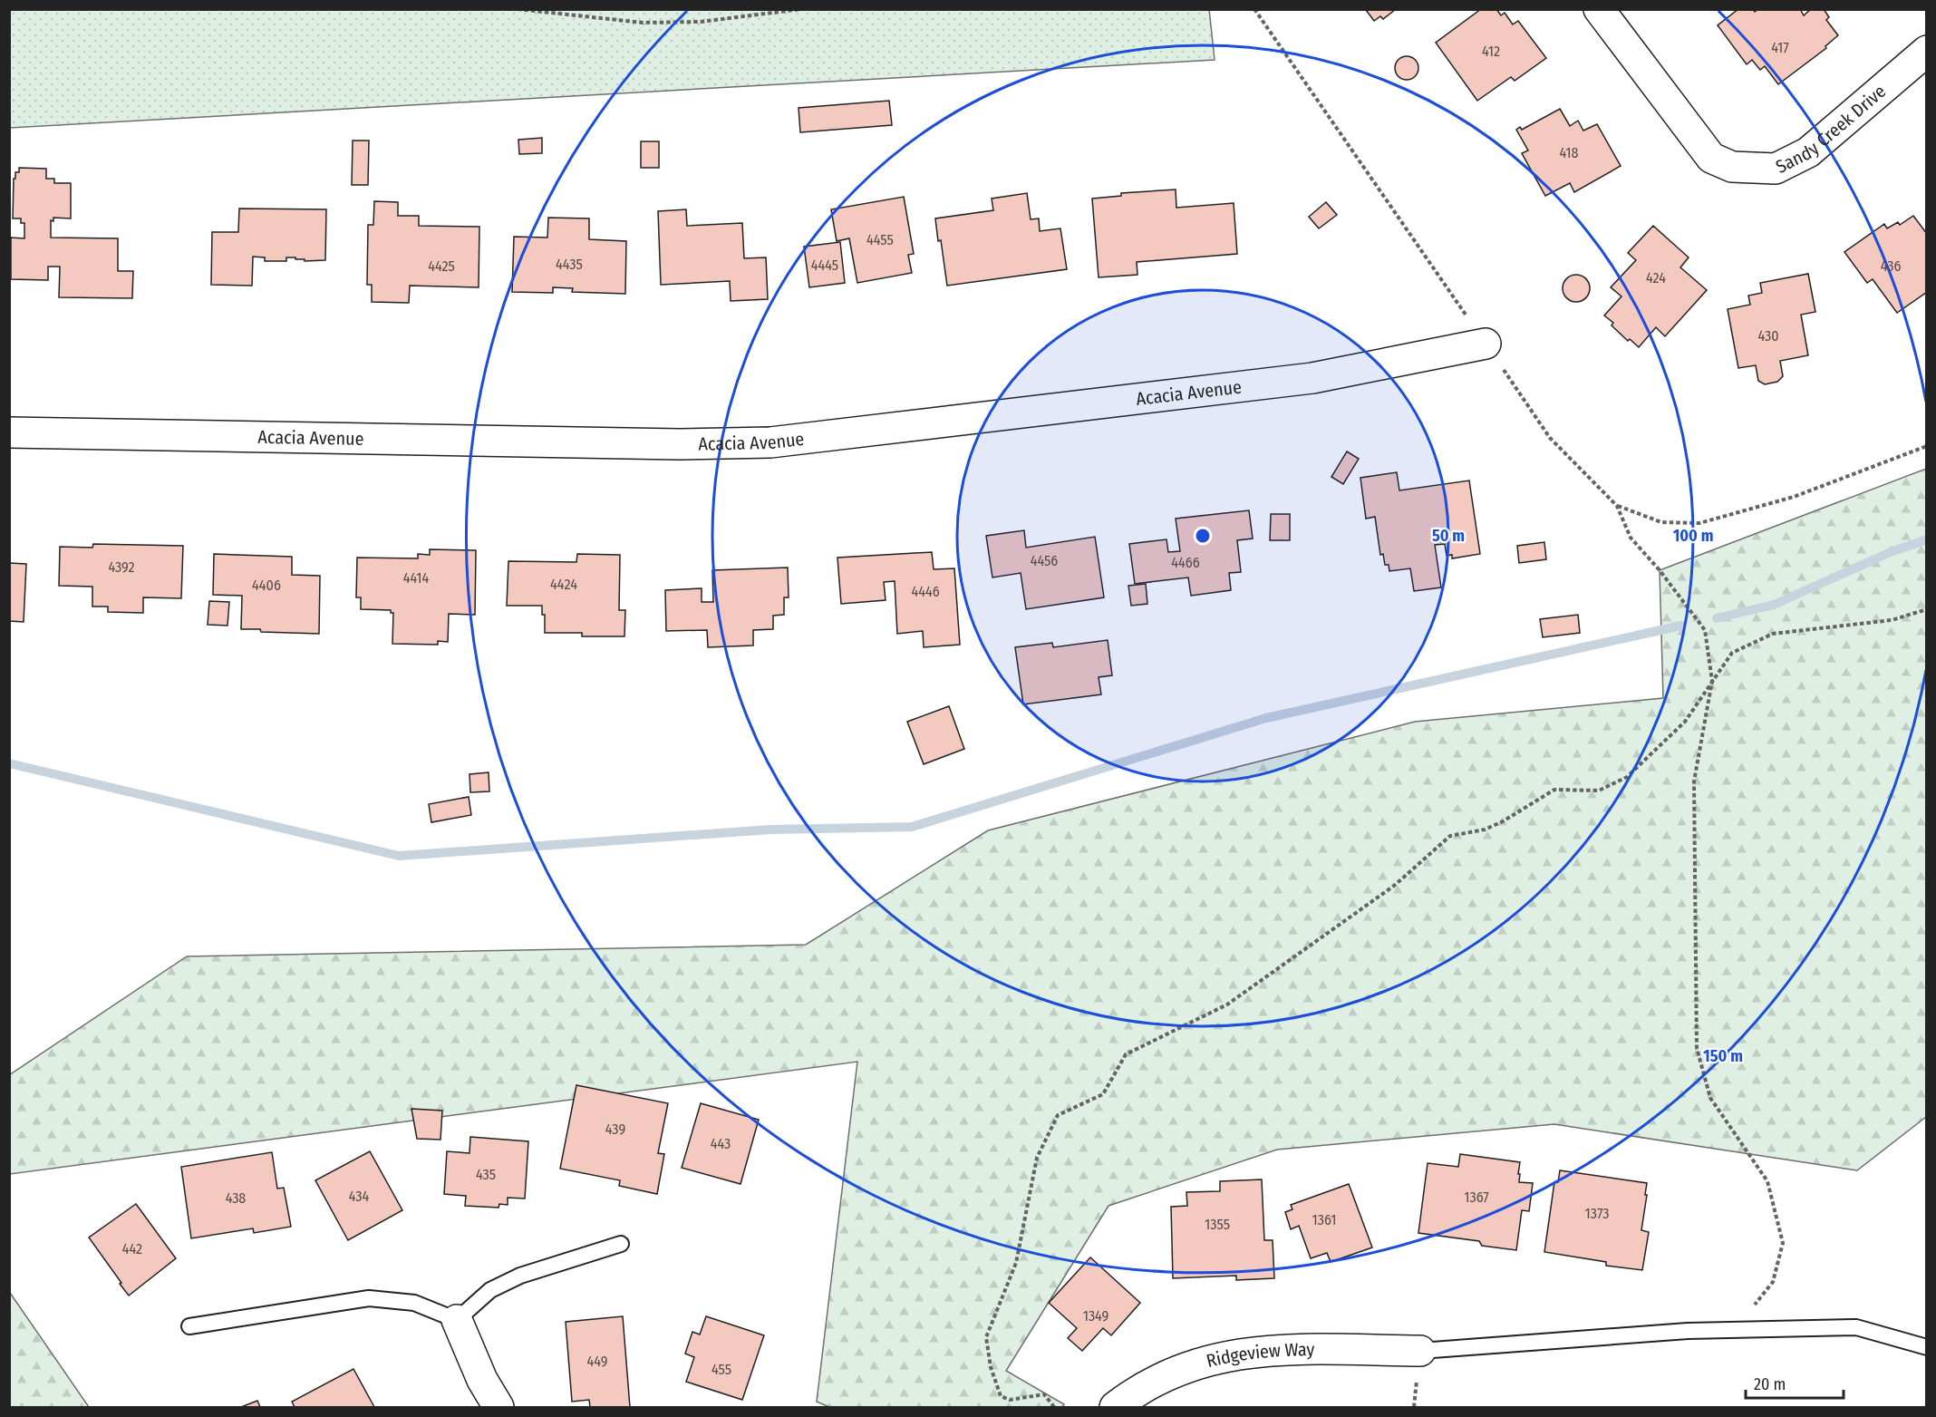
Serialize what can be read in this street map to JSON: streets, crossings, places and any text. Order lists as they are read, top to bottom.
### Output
{
  "streets": {
    "street": ["Sandy Creek Drive", "Acacia Avenue", "Ridgeview Way"]
  },
  "house_numbers": [
    "417",
    "412",
    "418",
    "4455",
    "4435",
    "4445",
    "4425",
    "436",
    "424",
    "430",
    "4456",
    "4466",
    "4392",
    "4414",
    "4424",
    "4406",
    "4446",
    "439",
    "443",
    "435",
    "434",
    "1367",
    "438",
    "1373",
    "1361",
    "1355",
    "442",
    "1349",
    "449",
    "455"
  ],
  "scale_bar": "20 m",
  "rings": ["50 m", "100 m", "150 m"]
}
